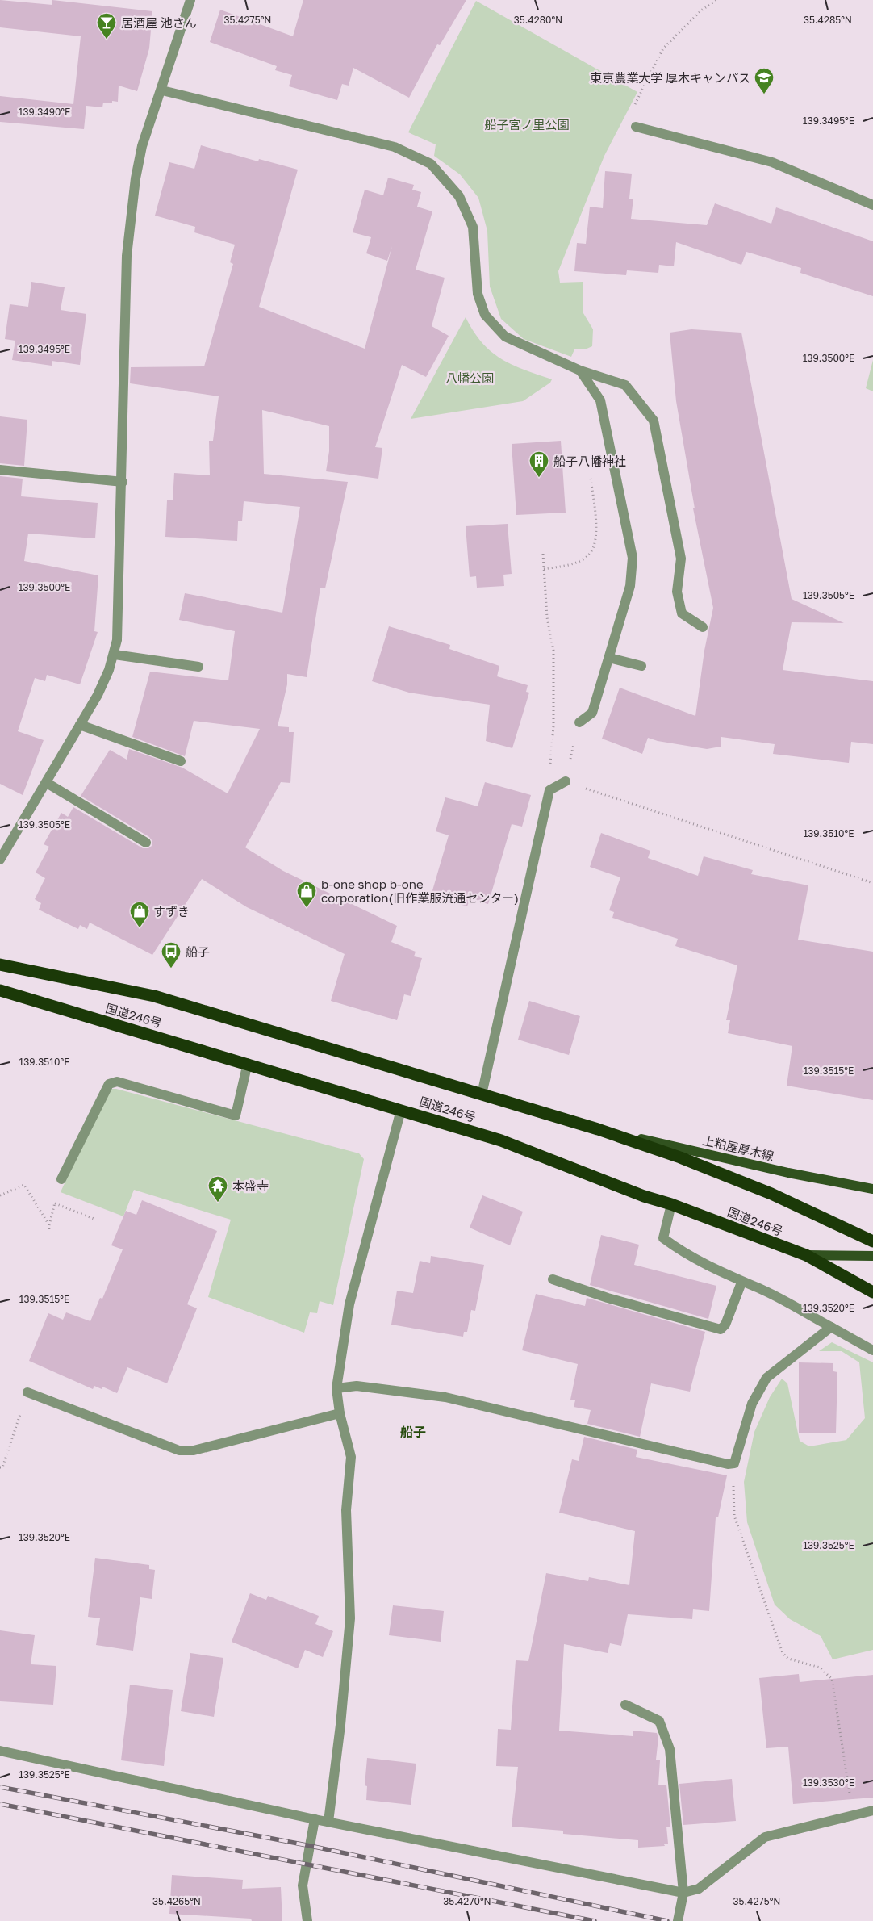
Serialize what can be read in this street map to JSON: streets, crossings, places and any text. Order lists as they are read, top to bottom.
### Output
{
  "streets": {
    "highway": ["国道246号"],
    "main road": ["上粕屋厚木線"]
  },
  "crossings": [
    ["国道246号", "上粕屋厚木線"]
  ],
  "districts": ["船子"],
  "parks": ["船子宮ノ里公園", "八幡公園"],
  "places": {
    "bar": ["居酒屋 池さん"],
    "school or university": ["東京農業大学 厚木キャンパス"],
    "building": ["船子八幡神社"],
    "shop": ["b-one shop b-one corporation(旧作業服流通センター)", "すずき"],
    "bus stop": ["船子"],
    "temple": ["本盛寺"]
  },
  "coordinates": [
    "35.4275°N",
    "35.4280°N",
    "35.4285°N",
    "139.3490°E",
    "139.3495°E",
    "139.3500°E",
    "139.3505°E",
    "139.3510°E",
    "139.3515°E",
    "139.3520°E",
    "139.3525°E",
    "139.3530°E",
    "35.4265°N",
    "35.4270°N"
  ]
}
